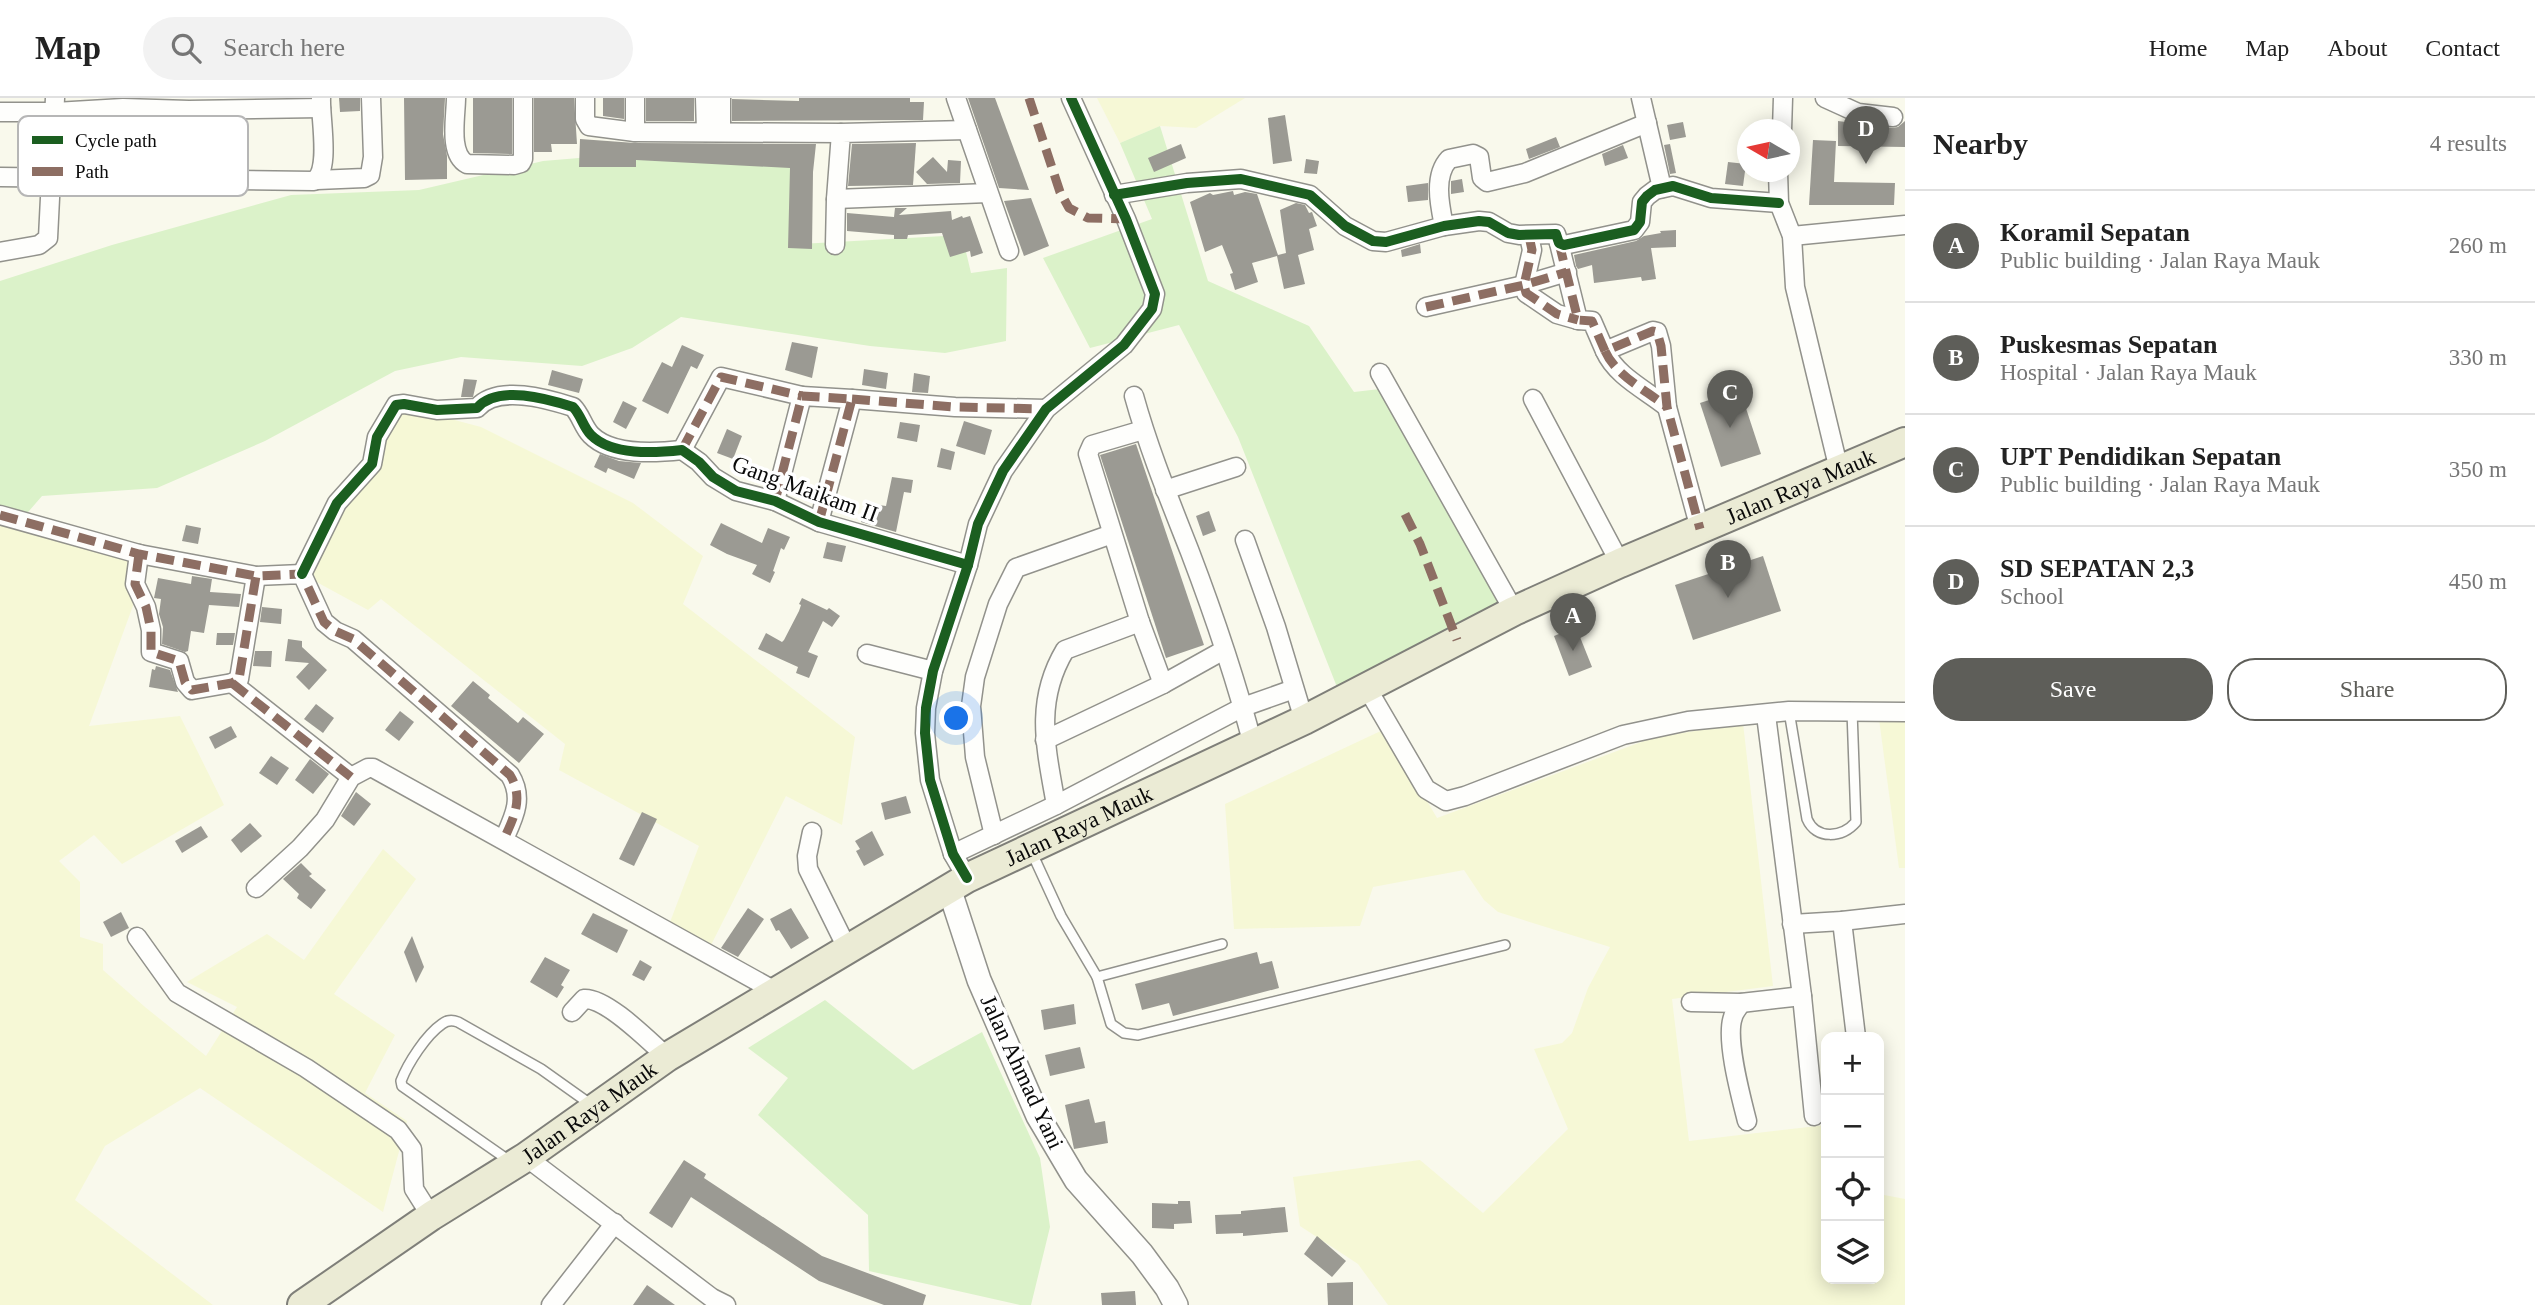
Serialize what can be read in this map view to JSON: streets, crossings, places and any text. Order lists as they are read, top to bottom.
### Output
{
  "streets": {
    "main road": ["Jalan Raya Mauk"],
    "street": ["Gang Maikam II", "Jalan Ahmad Yani"]
  },
  "crossings": [
    ["Jalan Raya Mauk", "Jalan Ahmad Yani"]
  ],
  "legend": ["Cycle path", "Path"],
  "north": "left",
  "page": {
    "header": "Map",
    "search": "Search here",
    "nav": [
      "Home",
      "Map",
      "About",
      "Contact"
    ],
    "heading": ["Nearby", "4 results"],
    "pins": [
      "D",
      "C",
      "B",
      "A"
    ],
    "list": [
      {
        "mark": "A",
        "name": "Koramil Sepatan",
        "note": "Public building · Jalan Raya Mauk",
        "value": "260 m"
      },
      {
        "mark": "B",
        "name": "Puskesmas Sepatan",
        "note": "Hospital · Jalan Raya Mauk",
        "value": "330 m"
      },
      {
        "mark": "C",
        "name": "UPT Pendidikan Sepatan",
        "note": "Public building · Jalan Raya Mauk",
        "value": "350 m"
      },
      {
        "mark": "D",
        "name": "SD SEPATAN 2,3",
        "note": "School",
        "value": "450 m"
      }
    ],
    "buttons": ["Save", "Share"],
    "map_buttons": ["+", "−"]
  }
}
